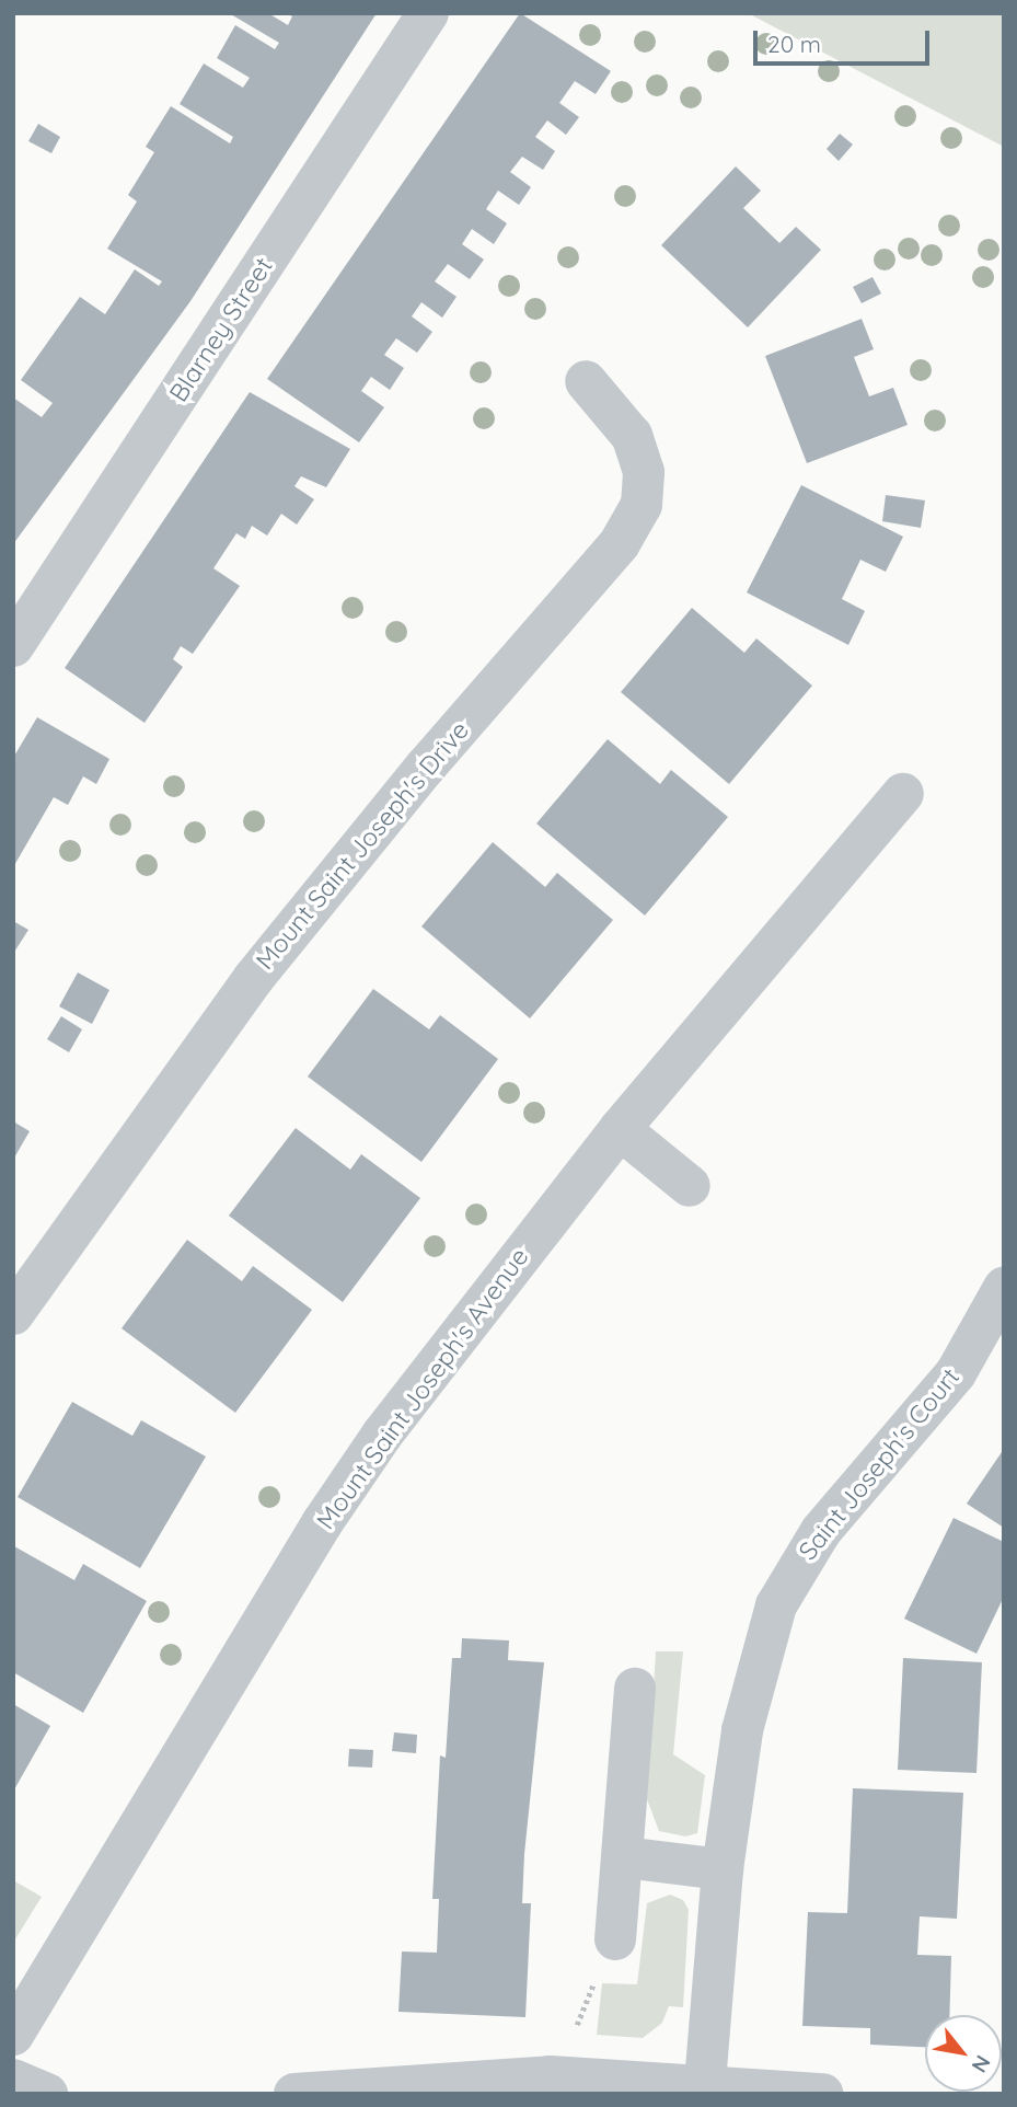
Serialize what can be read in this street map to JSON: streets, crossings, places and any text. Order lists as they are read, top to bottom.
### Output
{
  "streets": {
    "street": [
      "Blarney Street",
      "Mount Saint Joseph's Drive",
      "Mount Saint Joseph's Avenue",
      "Saint Joseph's Court"
    ]
  },
  "scale_bar": "20 m",
  "north": "bottom right"
}
